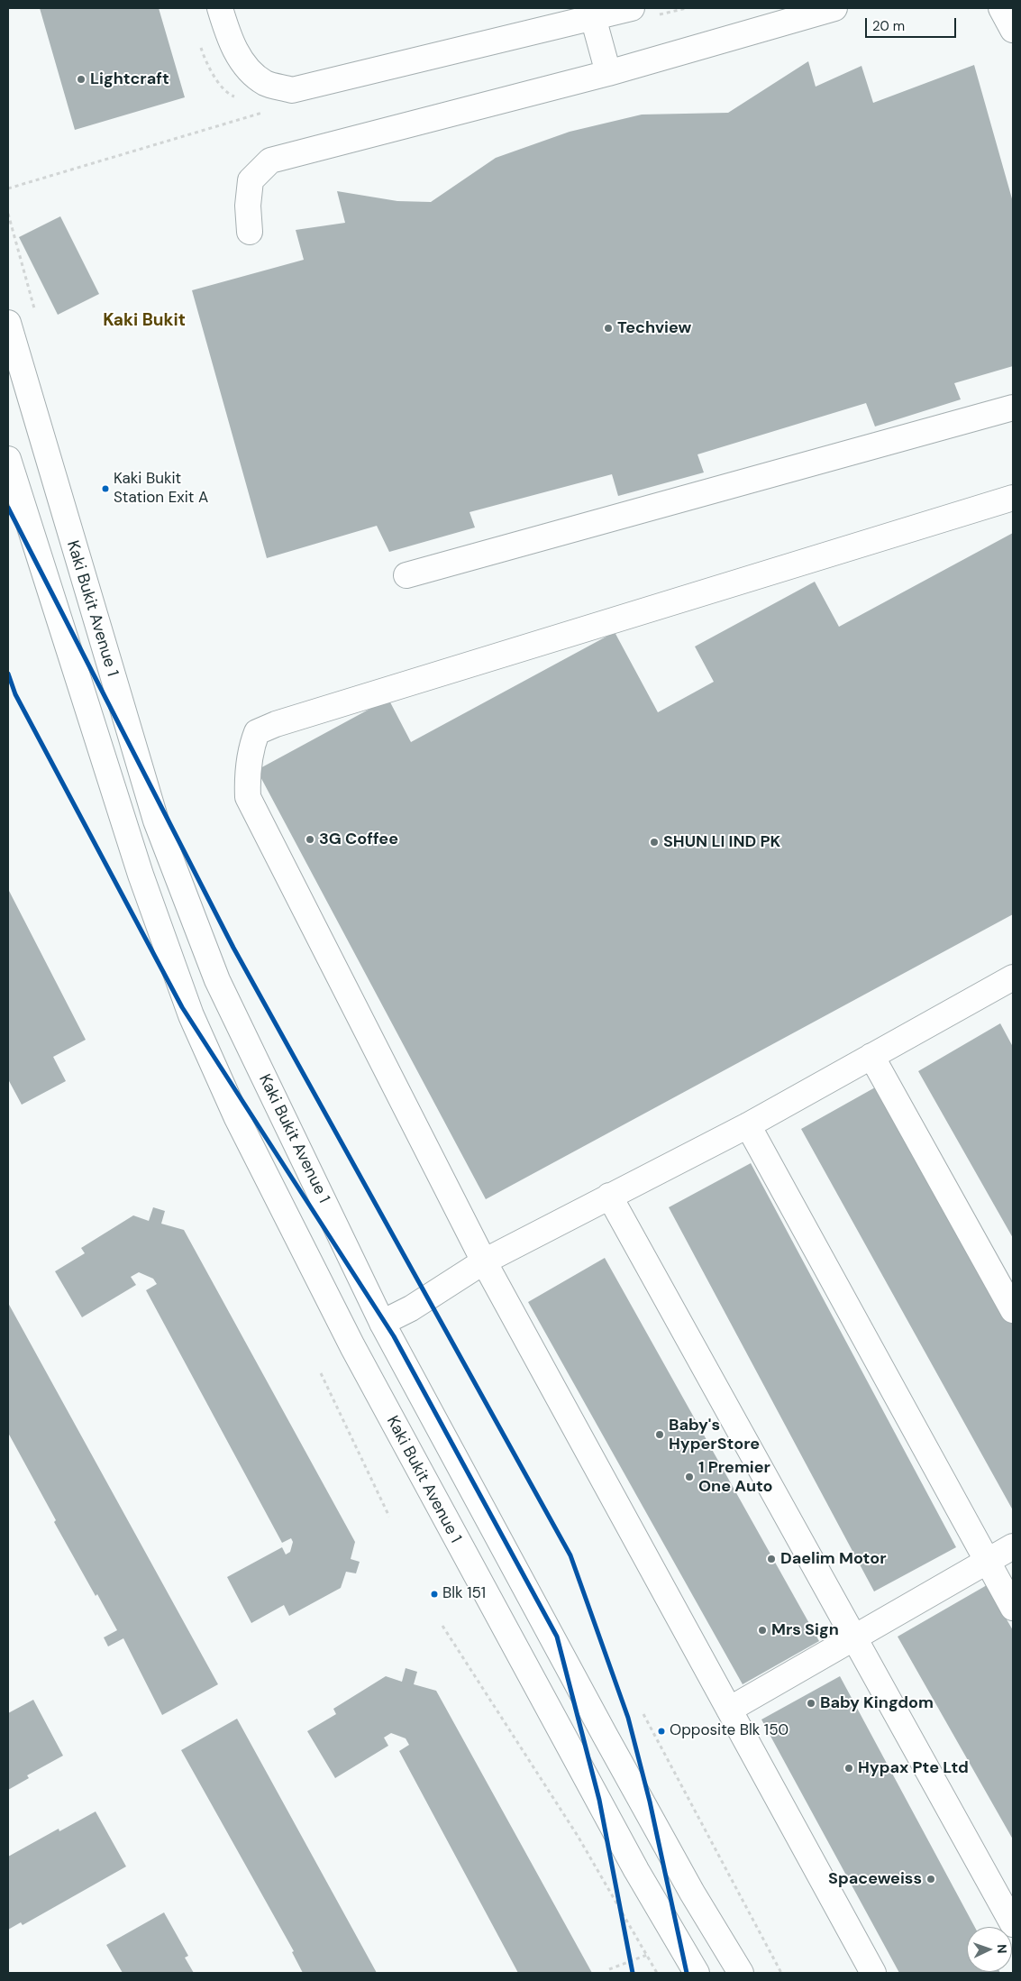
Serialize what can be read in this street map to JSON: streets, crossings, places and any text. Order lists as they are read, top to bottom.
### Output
{
  "streets": {
    "main road": ["Kaki Bukit Avenue 1"]
  },
  "districts": ["Kaki Bukit"],
  "places": [
    "Lightcraft",
    "Techview",
    "Kaki Bukit Station Exit A",
    "3G Coffee",
    "SHUN LI IND PK",
    "Baby's HyperStore",
    "1 Premier One Auto",
    "Daelim Motor",
    "Blk 151",
    "Mrs Sign",
    "Baby Kingdom",
    "Opposite Blk 150",
    "Hypax Pte Ltd",
    "Spaceweiss"
  ],
  "scale_bar": "20 m",
  "north": "right"
}
